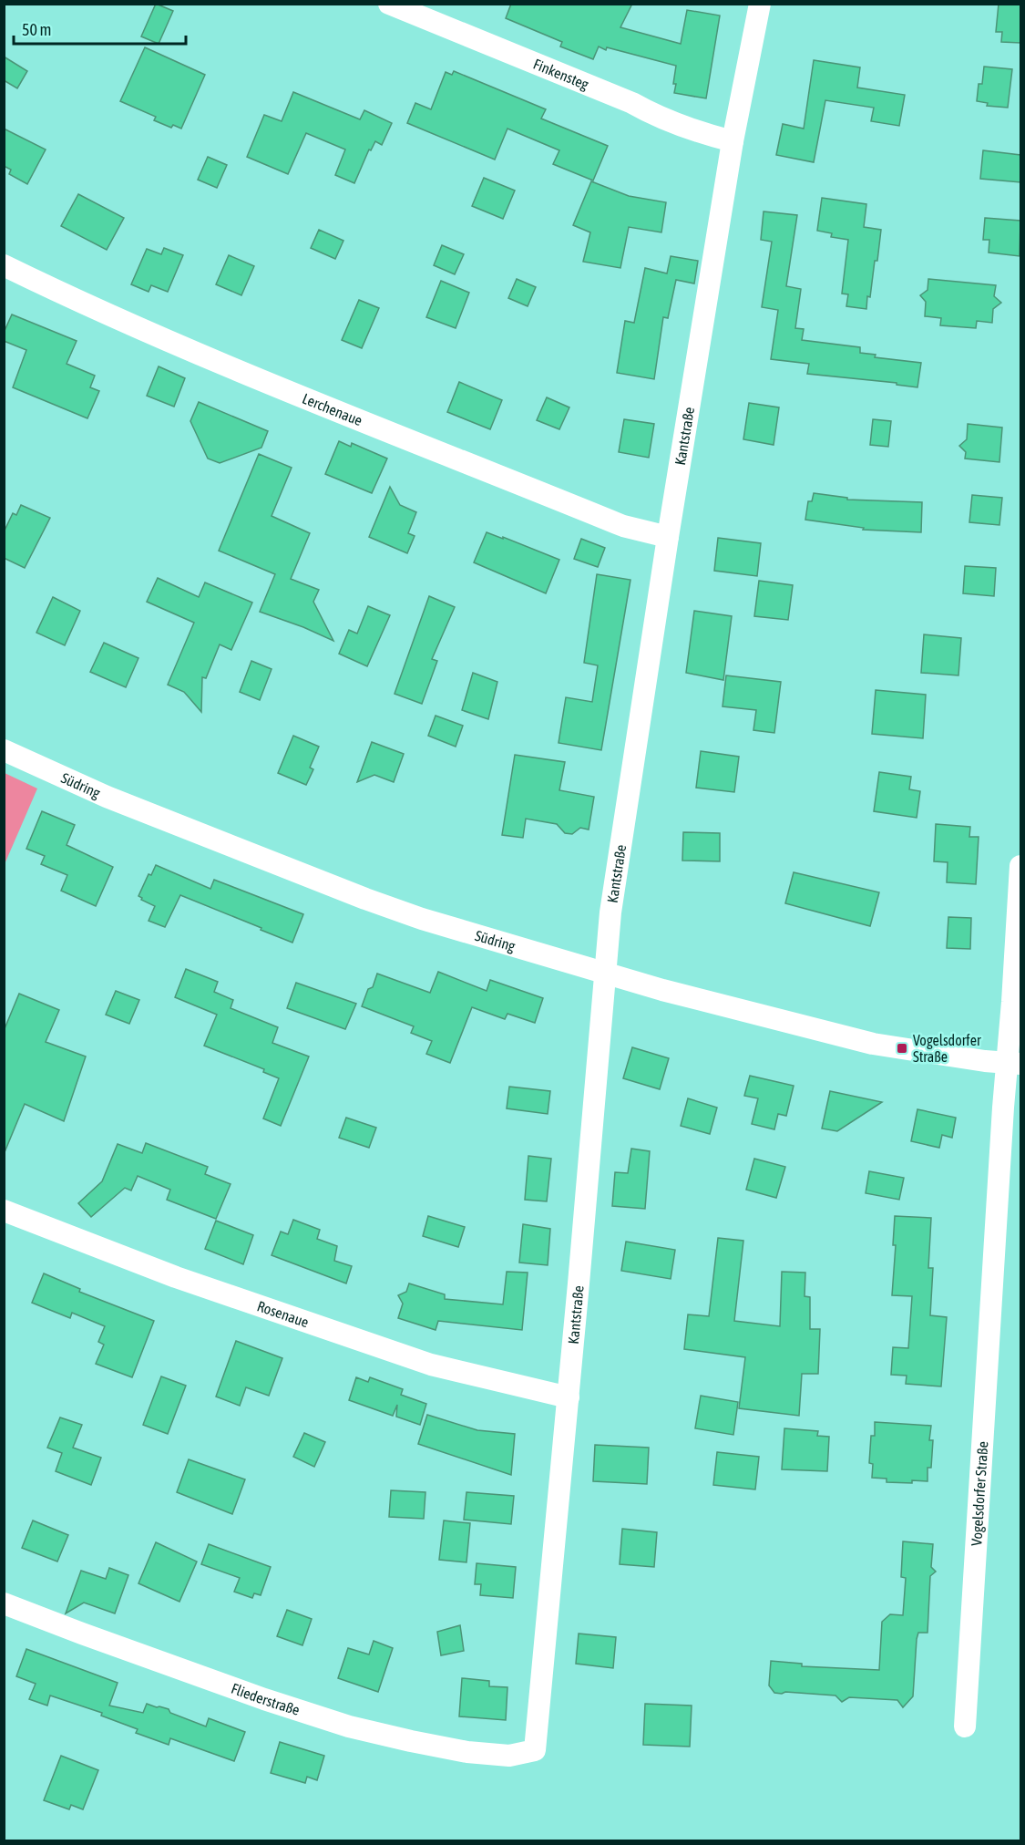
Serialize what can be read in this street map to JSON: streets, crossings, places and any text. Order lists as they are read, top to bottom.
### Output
{
  "streets": {
    "street": [
      "Finkensteg",
      "Lerchenaue",
      "Kantstraße",
      "Südring",
      "Rosenaue",
      "Vogelsdorfer Straße",
      "Fliederstraße"
    ]
  },
  "crossings": [
    ["Finkensteg", "Kantstraße"],
    ["Lerchenaue", "Kantstraße"],
    ["Kantstraße", "Südring"],
    ["Kantstraße", "Rosenaue"],
    ["Kantstraße", "Fliederstraße"],
    ["Südring", "Vogelsdorfer Straße"]
  ],
  "places": {
    "transit": ["Vogelsdorfer Straße"]
  },
  "scale_bar": "50 m"
}
